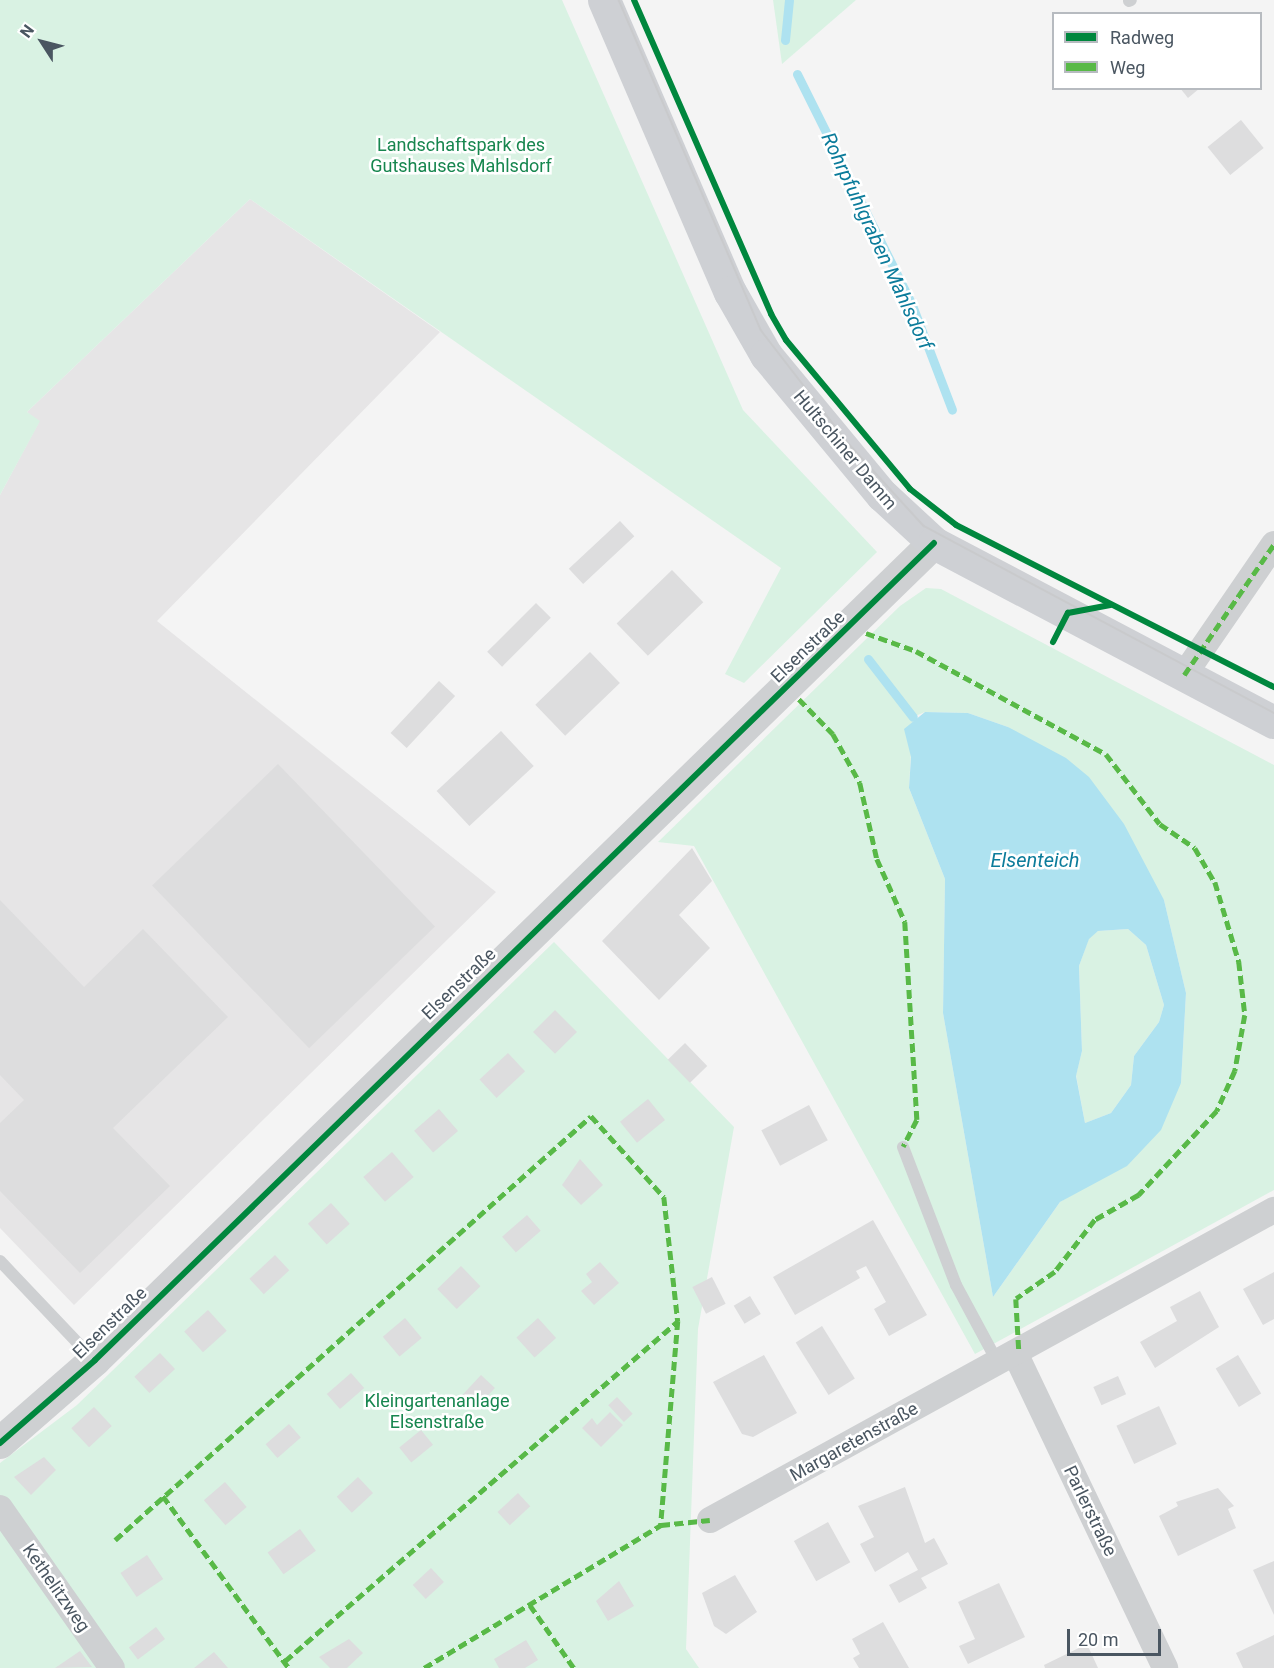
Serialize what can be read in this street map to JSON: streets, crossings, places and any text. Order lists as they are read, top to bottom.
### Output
{
  "streets": {
    "main road": ["Hultschiner Damm"],
    "street": [
      "Elsenstraße",
      "Margaretenstraße",
      "Parlerstraße",
      "Kethelitzweg"
    ]
  },
  "crossings": [
    ["Hultschiner Damm", "Elsenstraße"],
    ["Margaretenstraße", "Parlerstraße"]
  ],
  "water": ["Rohrpfuhlgraben Mahlsdorf", "Elsenteich"],
  "parks": ["Landschaftspark des Gutshauses Mahlsdorf", "Kleingartenanlage Elsenstraße"],
  "legend": ["Radweg", "Weg"],
  "scale_bar": "20 m",
  "north": "top left"
}
